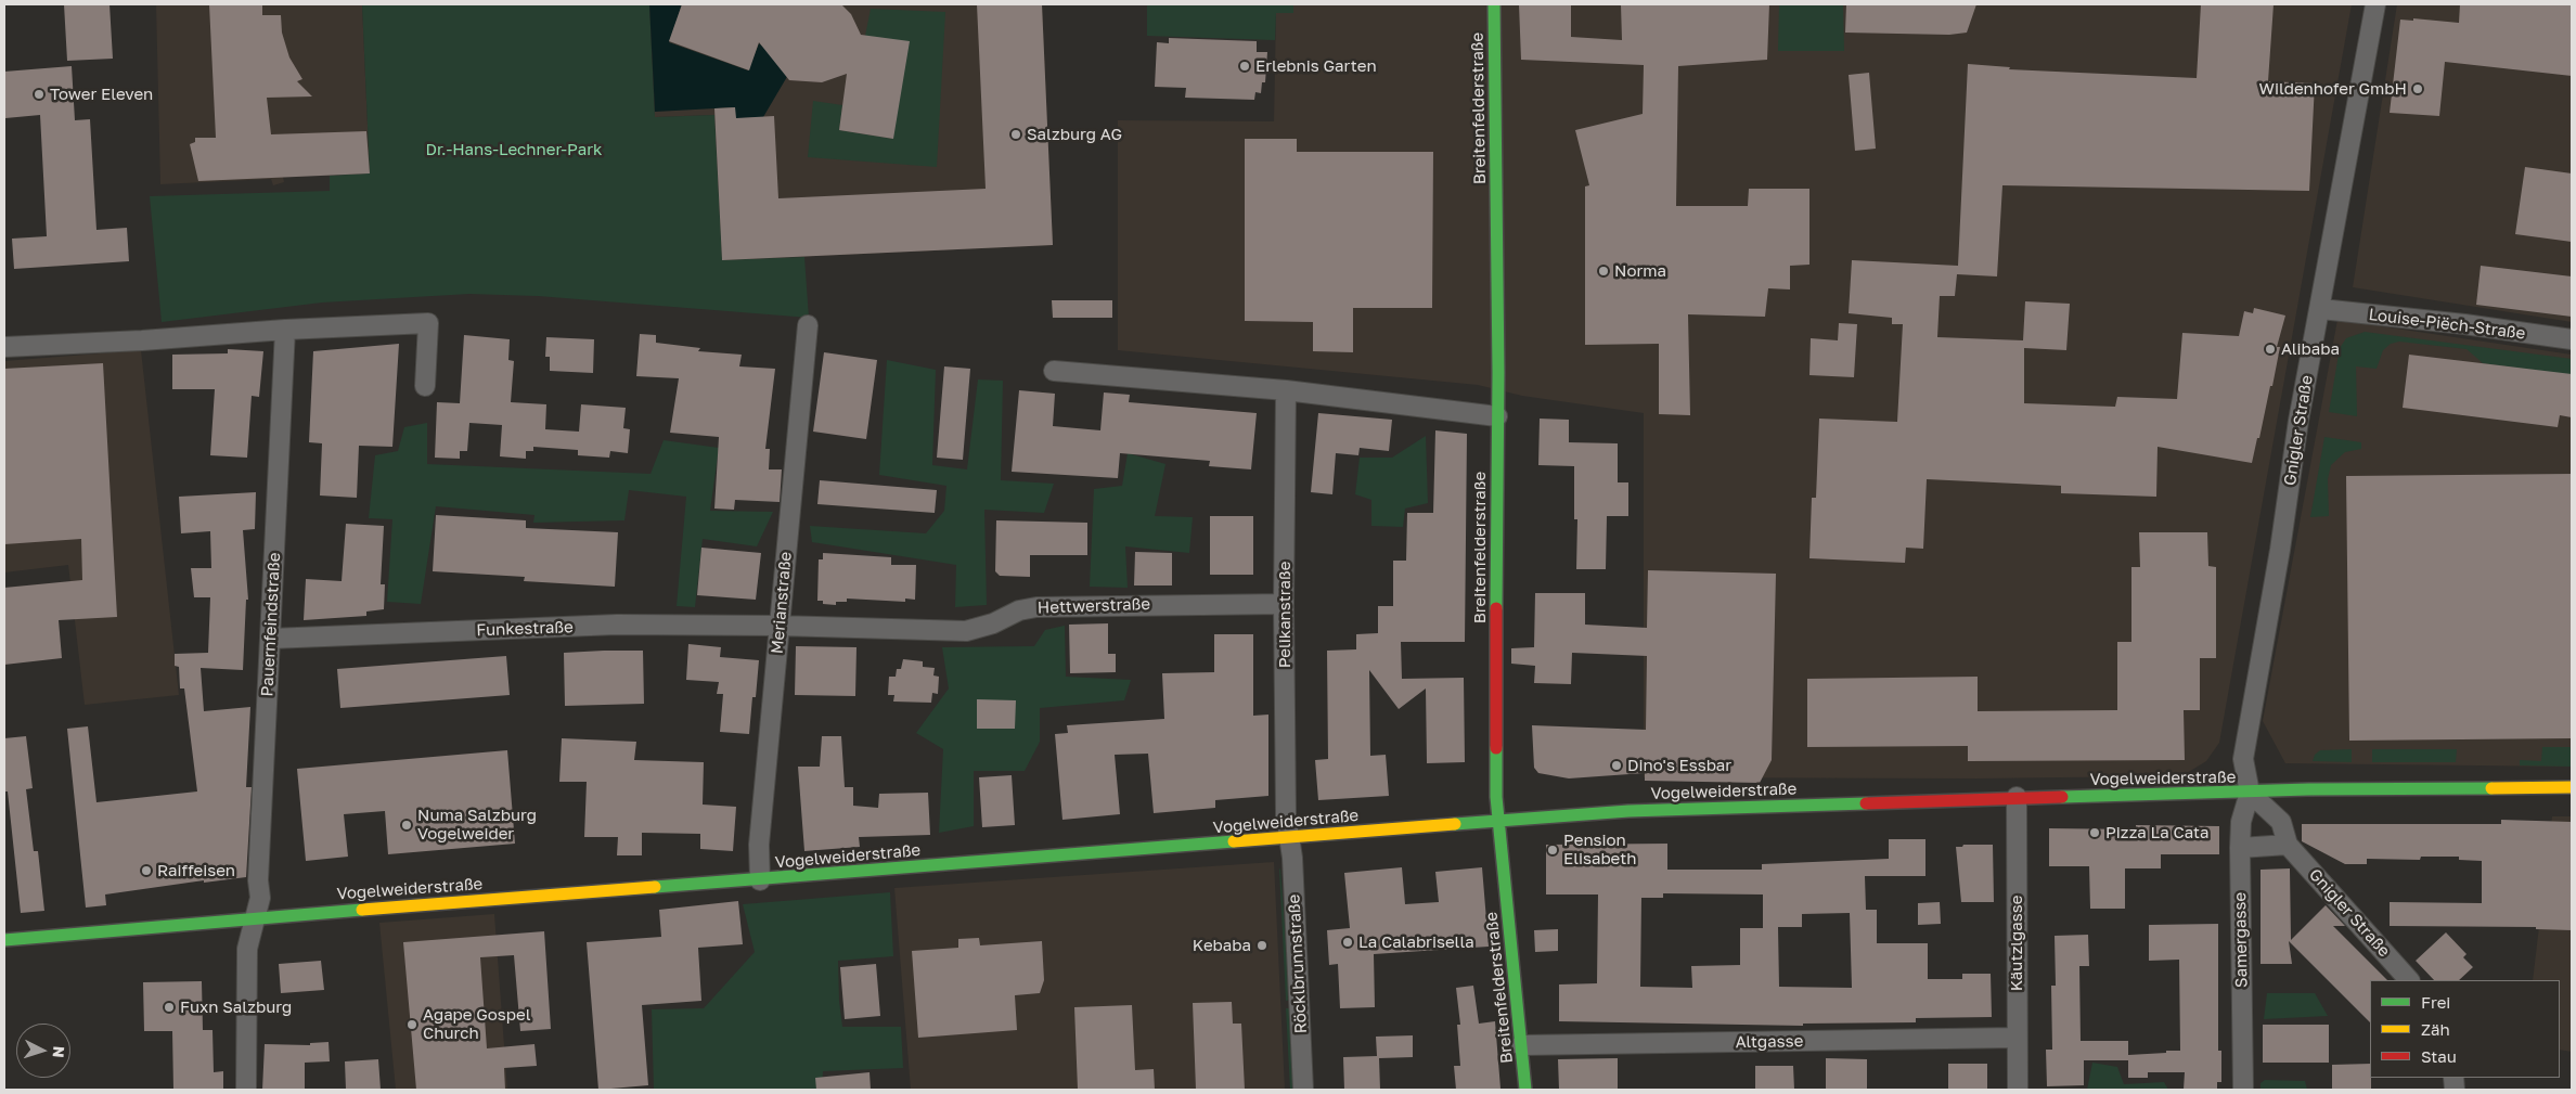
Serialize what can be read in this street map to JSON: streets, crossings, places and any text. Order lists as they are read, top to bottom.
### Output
{
  "streets": {
    "main road": ["Breitenfelderstraße", "Vogelweiderstraße"],
    "street": [
      "Louise-Piëch-Straße",
      "Gnigler Straße",
      "Merianstraße",
      "Hettwerstraße",
      "Pelikanstraße",
      "Pauernfeindstraße",
      "Funkestraße",
      "Samergasse",
      "Käutzlgasse",
      "Röcklbrunnstraße",
      "Altgasse"
    ]
  },
  "crossings": [
    ["Breitenfelderstraße", "Vogelweiderstraße"],
    ["Breitenfelderstraße", "Altgasse"],
    ["Louise-Piëch-Straße", "Gnigler Straße"],
    ["Gnigler Straße", "Vogelweiderstraße"],
    ["Gnigler Straße", "Samergasse"],
    ["Merianstraße", "Hettwerstraße"],
    ["Merianstraße", "Funkestraße"],
    ["Merianstraße", "Vogelweiderstraße"],
    ["Hettwerstraße", "Pelikanstraße"],
    ["Hettwerstraße", "Funkestraße"],
    ["Pelikanstraße", "Vogelweiderstraße"],
    ["Pelikanstraße", "Röcklbrunnstraße"],
    ["Pauernfeindstraße", "Funkestraße"],
    ["Pauernfeindstraße", "Vogelweiderstraße"],
    ["Vogelweiderstraße", "Samergasse"],
    ["Vogelweiderstraße", "Käutzlgasse"],
    ["Vogelweiderstraße", "Röcklbrunnstraße"],
    ["Käutzlgasse", "Altgasse"]
  ],
  "parks": ["Dr.-Hans-Lechner-Park"],
  "places": [
    "Erlebnis Garten",
    "Wildenhofer GmbH",
    "Tower Eleven",
    "Salzburg AG",
    "Norma",
    "Alibaba",
    "Dino's Essbar",
    "Numa Salzburg Vogelweider",
    "Pizza La Cata",
    "Pension Elisabeth",
    "Raiffeisen",
    "La Calabrisella",
    "Kebaba",
    "Fuxn Salzburg",
    "Agape Gospel Church"
  ],
  "legend": ["Frei", "Zäh", "Stau"],
  "north": "right"
}
